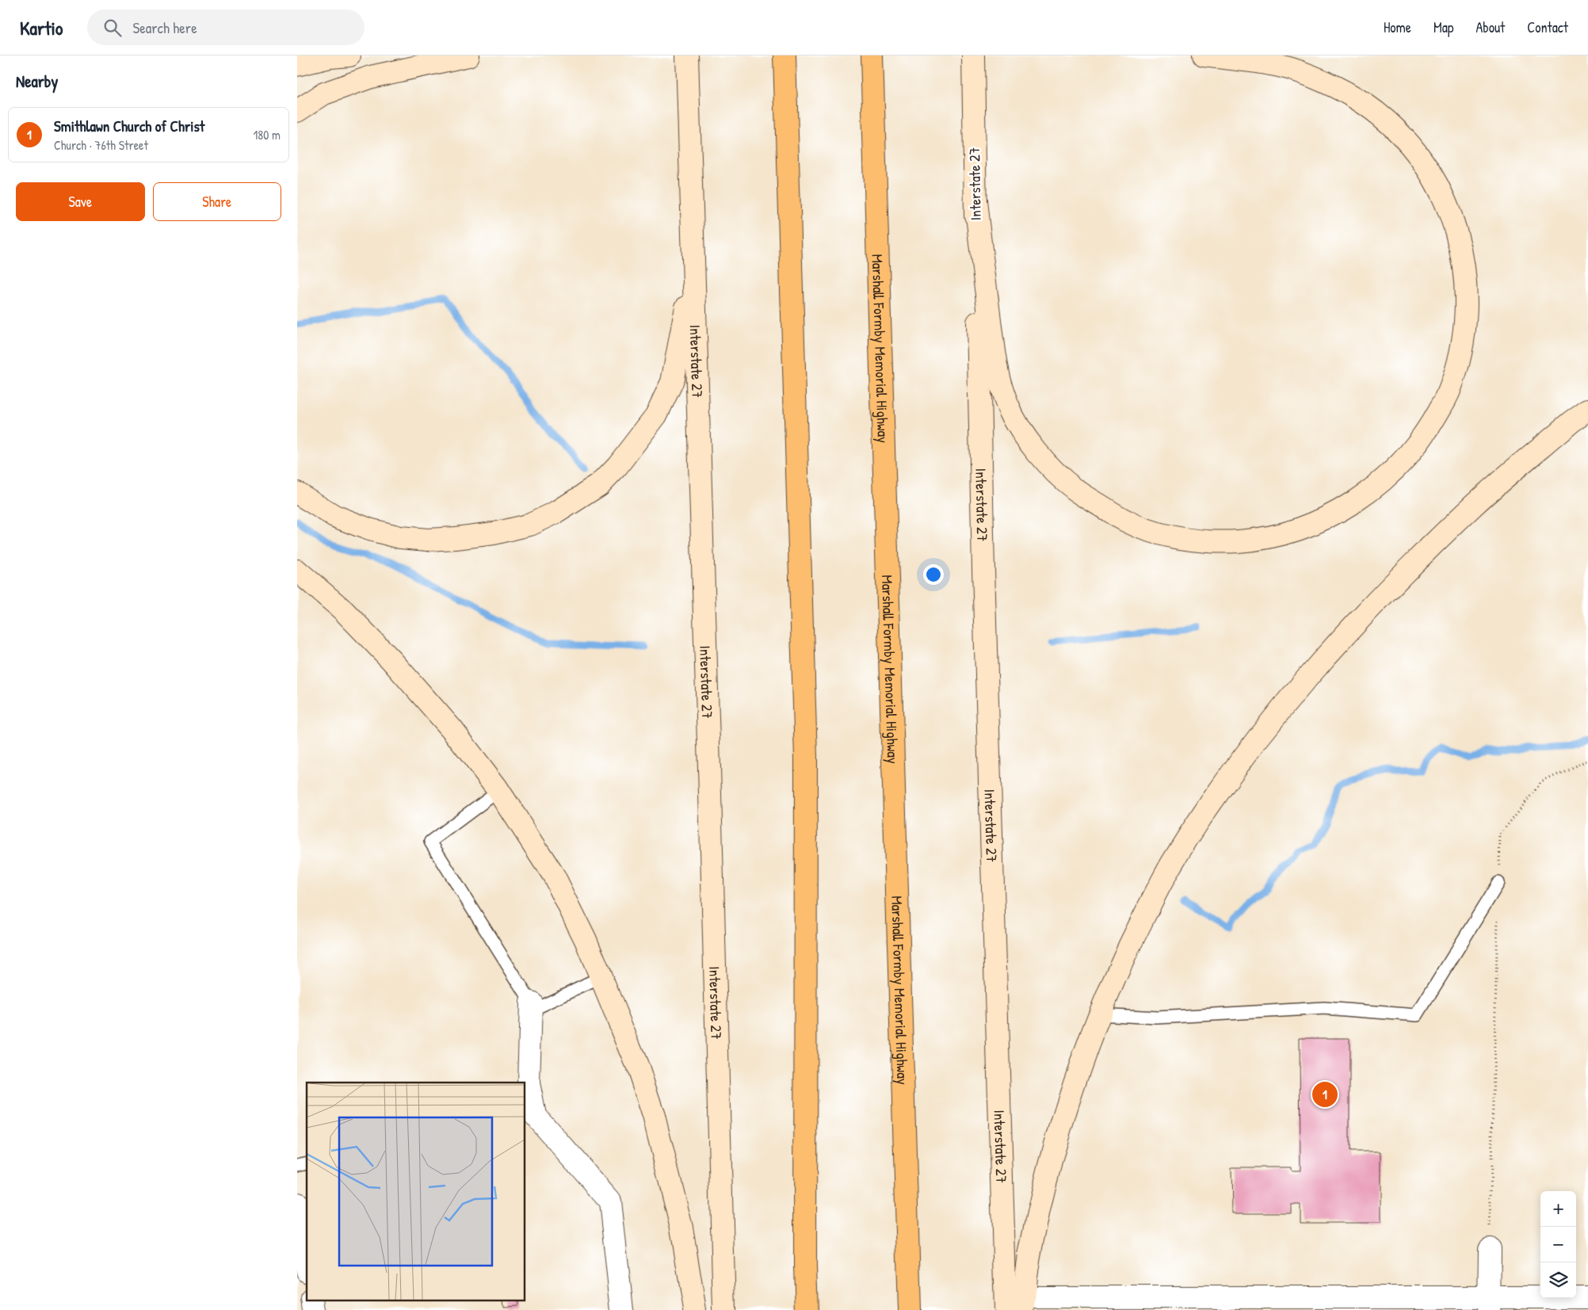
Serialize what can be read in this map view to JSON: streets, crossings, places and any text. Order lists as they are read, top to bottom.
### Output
{
  "streets": {
    "highway": ["Marshall Formby Memorial Highway"],
    "main road": ["Interstate 27"]
  },
  "page": {
    "header": "Kartio",
    "search": "Search here",
    "nav": [
      "Home",
      "Map",
      "About",
      "Contact"
    ],
    "heading": "Nearby",
    "list": [
      {
        "mark": "1",
        "name": "Smithlawn Church of Christ",
        "note": "Church · 76th Street",
        "value": "180 m"
      }
    ],
    "buttons": ["Save", "Share"],
    "pins": "1",
    "map_buttons": ["+", "−"]
  }
}
